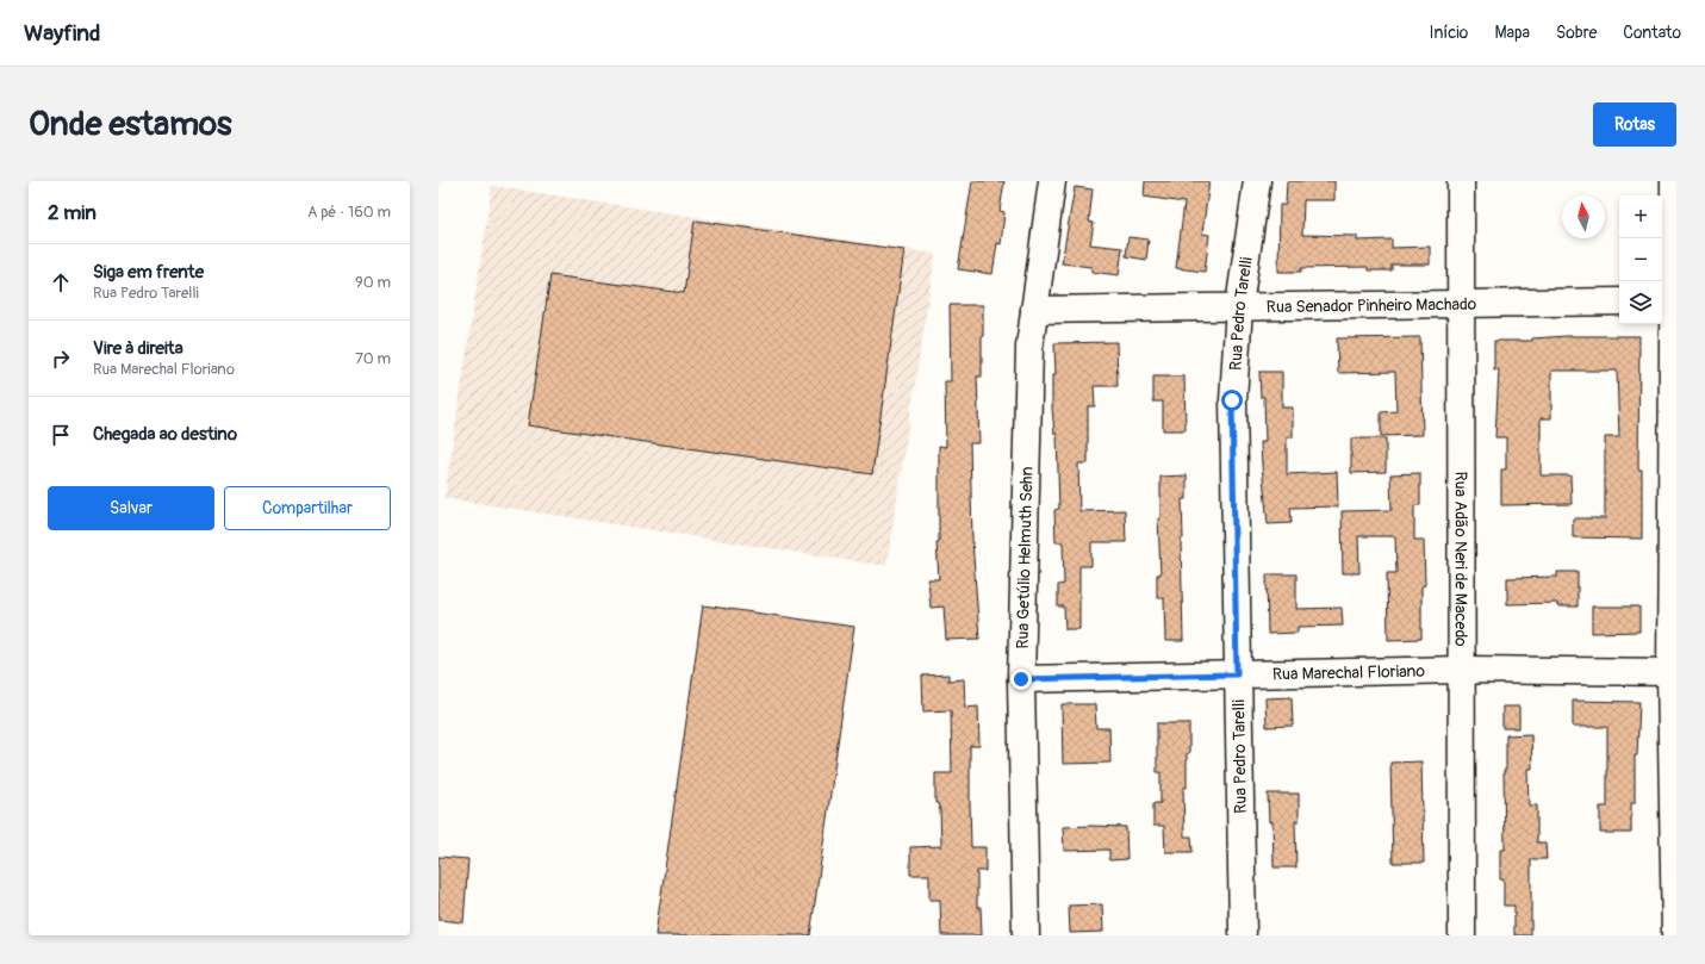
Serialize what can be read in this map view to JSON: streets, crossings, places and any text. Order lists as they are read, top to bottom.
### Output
{
  "streets": {
    "street": [
      "Rua Senador Pinheiro Machado",
      "Rua Pedro Tarelli",
      "Rua Getúlio Helmuth Sehn",
      "Rua Adão Neri de Macedo",
      "Rua Marechal Floriano"
    ]
  },
  "crossings": [
    ["Rua Senador Pinheiro Machado", "Rua Pedro Tarelli"],
    ["Rua Senador Pinheiro Machado", "Rua Getúlio Helmuth Sehn"],
    ["Rua Senador Pinheiro Machado", "Rua Adão Neri de Macedo"],
    ["Rua Pedro Tarelli", "Rua Marechal Floriano"],
    ["Rua Getúlio Helmuth Sehn", "Rua Marechal Floriano"],
    ["Rua Adão Neri de Macedo", "Rua Marechal Floriano"]
  ],
  "north": "top",
  "page": {
    "header": "Wayfind",
    "nav": [
      "Início",
      "Mapa",
      "Sobre",
      "Contato"
    ],
    "buttons": [
      "Rotas",
      ["Salvar", "Compartilhar"]
    ],
    "title": "Onde estamos",
    "heading": ["2 min", "A pé · 160 m"],
    "map_buttons": ["+", "−"],
    "list": [
      ["Siga em frente", "Rua Pedro Tarelli", "90 m"],
      ["Vire à direita", "Rua Marechal Floriano", "70 m"],
      "Chegada ao destino"
    ]
  }
}
